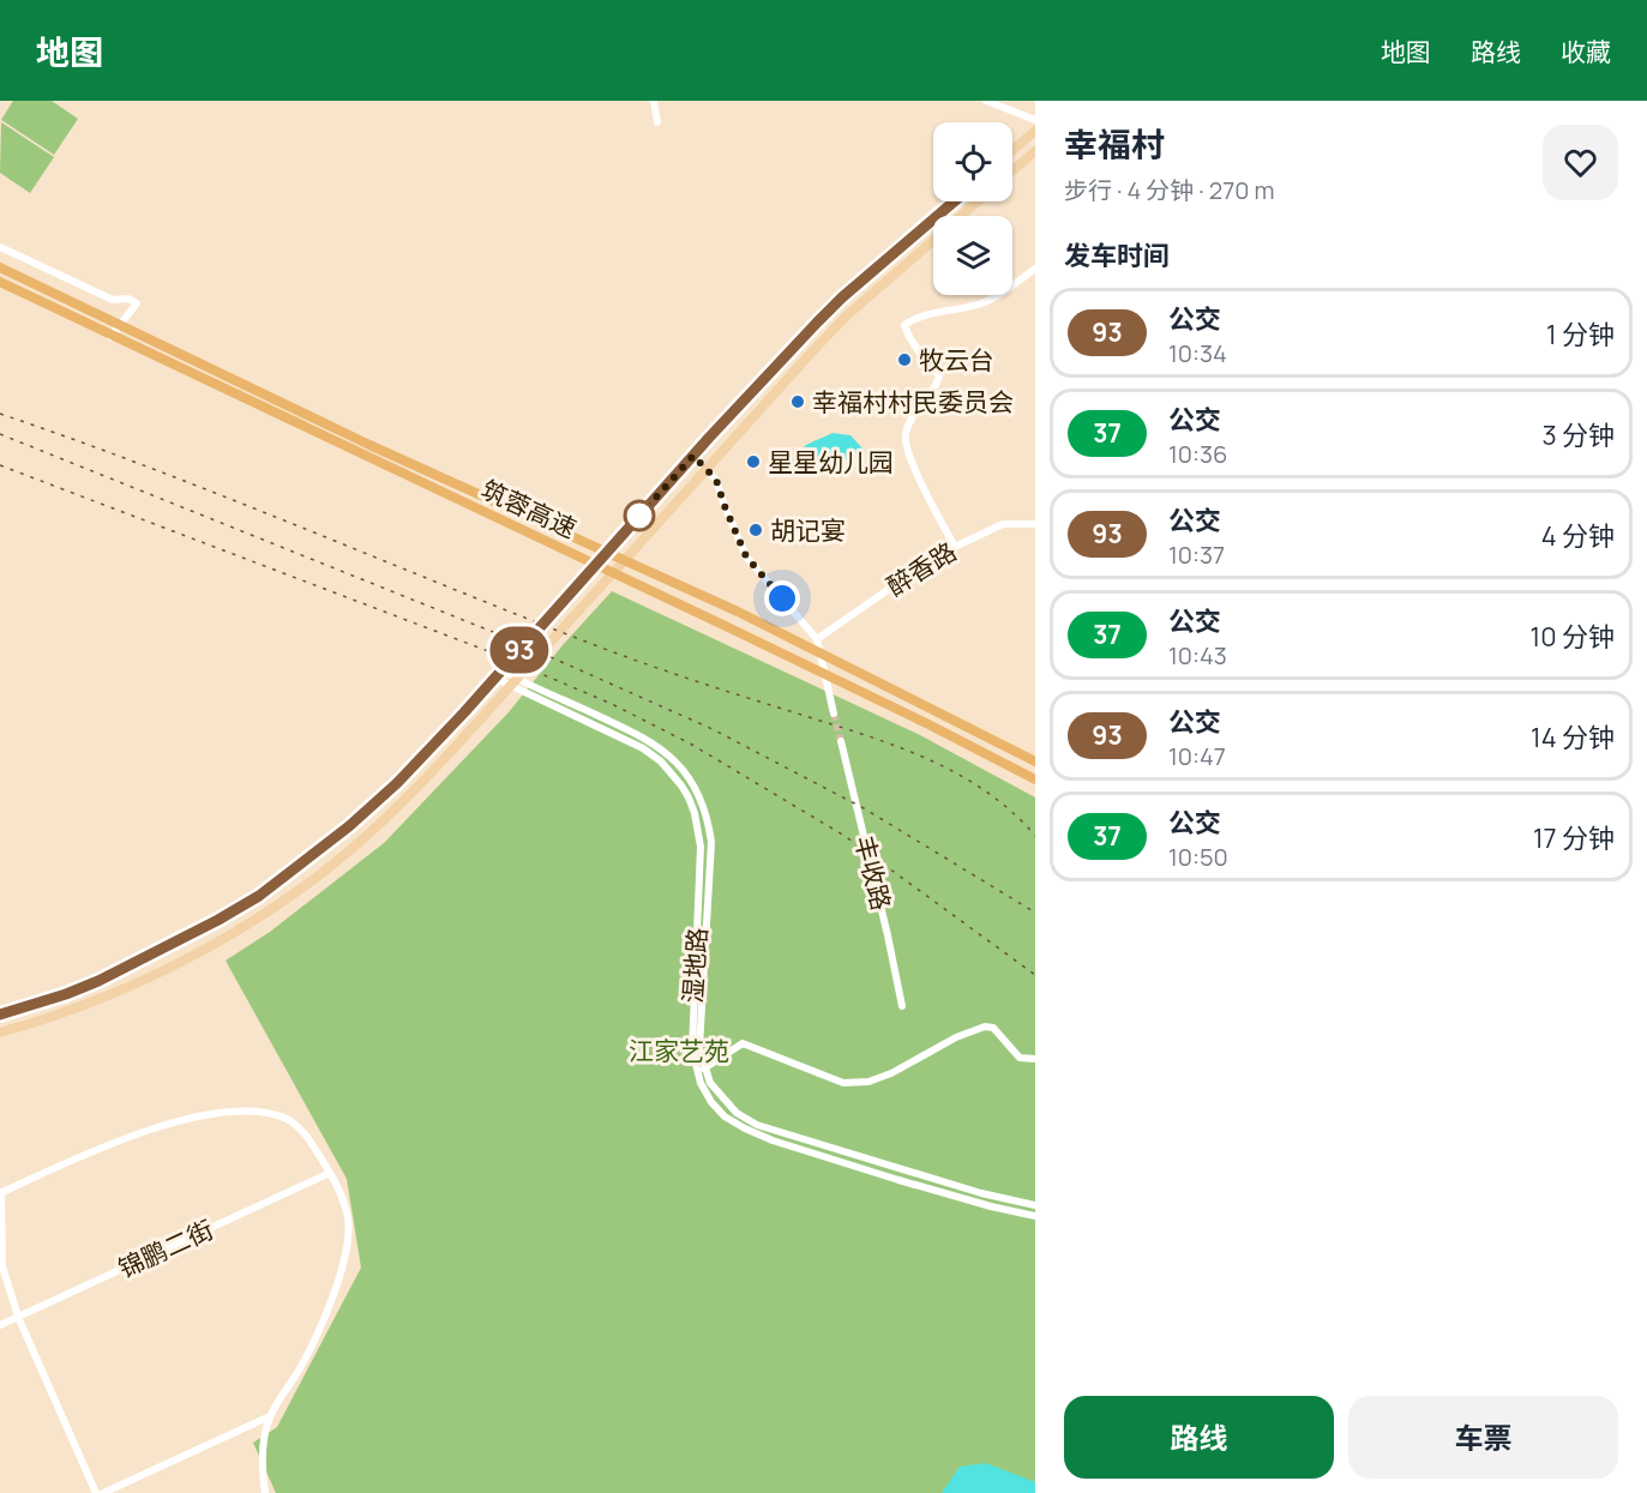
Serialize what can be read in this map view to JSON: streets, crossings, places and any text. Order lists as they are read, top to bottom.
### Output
{
  "streets": {
    "highway": ["筑蓉高速"],
    "street": [
      "醉香路",
      "丰收路",
      "湿地路",
      "锦鹏二街"
    ]
  },
  "parks": ["江家艺苑"],
  "places": [
    "牧云台",
    "幸福村村民委员会",
    "星星幼儿园",
    "胡记宴"
  ],
  "lines": ["bus line 93"],
  "page": {
    "header": "地图",
    "nav": ["地图", "路线", "收藏"],
    "on_map": "93",
    "heading": [
      ["幸福村", "步行 · 4 分钟 · 270 m"],
      "发车时间"
    ],
    "list": [
      {
        "mark": "93",
        "name": "公交",
        "note": "10:34",
        "value": "1 分钟"
      },
      {
        "mark": "37",
        "name": "公交",
        "note": "10:36",
        "value": "3 分钟"
      },
      {
        "mark": "93",
        "name": "公交",
        "note": "10:37",
        "value": "4 分钟"
      },
      {
        "mark": "37",
        "name": "公交",
        "note": "10:43",
        "value": "10 分钟"
      },
      {
        "mark": "93",
        "name": "公交",
        "note": "10:47",
        "value": "14 分钟"
      },
      {
        "mark": "37",
        "name": "公交",
        "note": "10:50",
        "value": "17 分钟"
      }
    ],
    "buttons": ["路线", "车票"]
  }
}
